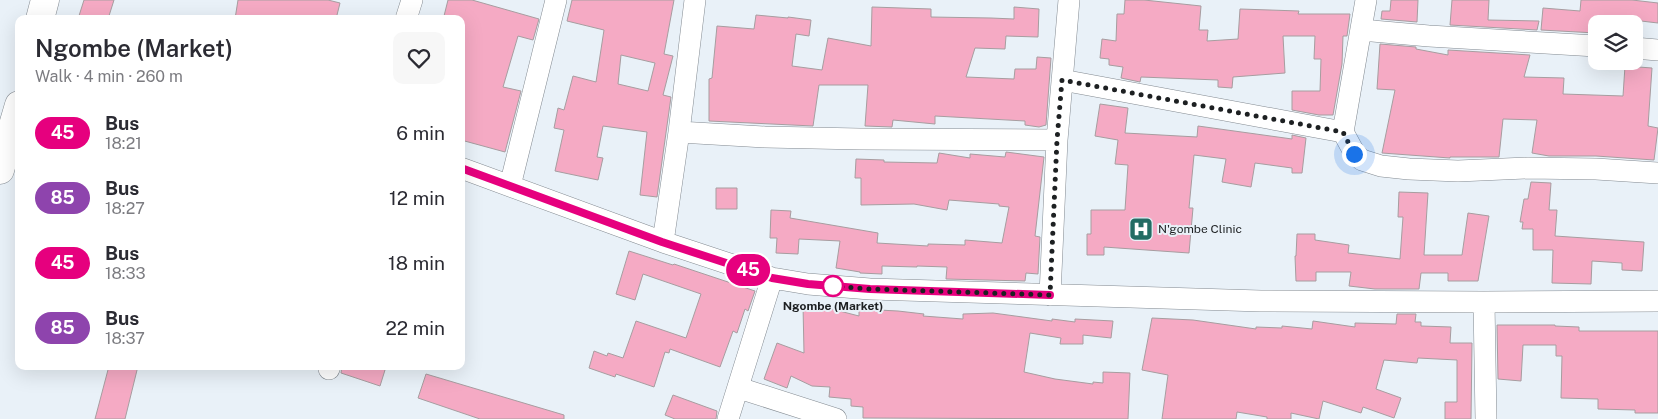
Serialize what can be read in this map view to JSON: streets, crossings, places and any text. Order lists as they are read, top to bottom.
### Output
{
  "places": {
    "hospital": ["N'gombe Clinic"],
    "other": ["Ngombe (Market)"]
  },
  "lines": ["bus line 45"],
  "page": {
    "on_map": "45",
    "heading": ["Ngombe (Market)", "Walk · 4 min · 260 m"],
    "list": [
      {
        "mark": "45",
        "name": "Bus",
        "note": "18:21",
        "value": "6 min"
      },
      {
        "mark": "85",
        "name": "Bus",
        "note": "18:27",
        "value": "12 min"
      },
      {
        "mark": "45",
        "name": "Bus",
        "note": "18:33",
        "value": "18 min"
      },
      {
        "mark": "85",
        "name": "Bus",
        "note": "18:37",
        "value": "22 min"
      }
    ]
  }
}
